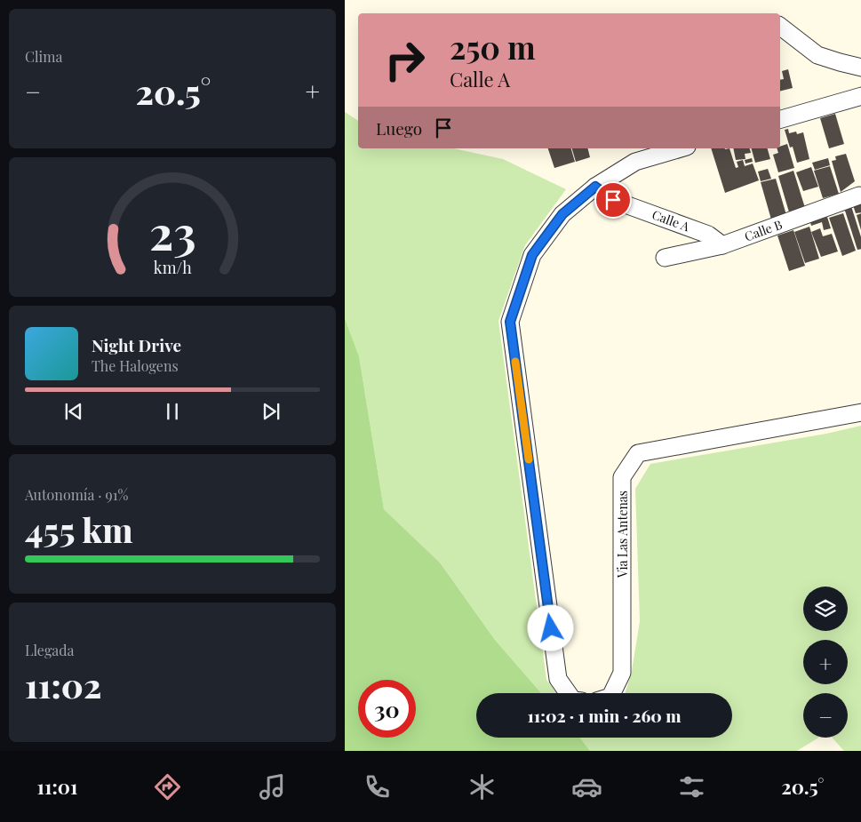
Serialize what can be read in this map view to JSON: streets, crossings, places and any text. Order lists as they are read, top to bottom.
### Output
{
  "streets": {
    "street": ["Calle A", "Calle B", "Via Las Antenas"]
  },
  "crossings": [
    ["Calle A", "Calle B"]
  ],
  "page": {
    "tile": [
      "Clima",
      ["Autonomía · 91%", "455 km"],
      ["Llegada", "11:02"]
    ],
    "turn": ["250 m", "Calle A"],
    "heat": ["−", "20.5°", "+"],
    "then": "Luego",
    "song": ["Night Drive", "The Halogens"],
    "map_buttons": ["+", "−"],
    "limit": "30",
    "trip": "11:02 · 1 min · 260 m",
    "tabs": ["11:01", "20.5°"],
    "gauge": ["23", "km/h"]
  }
}
